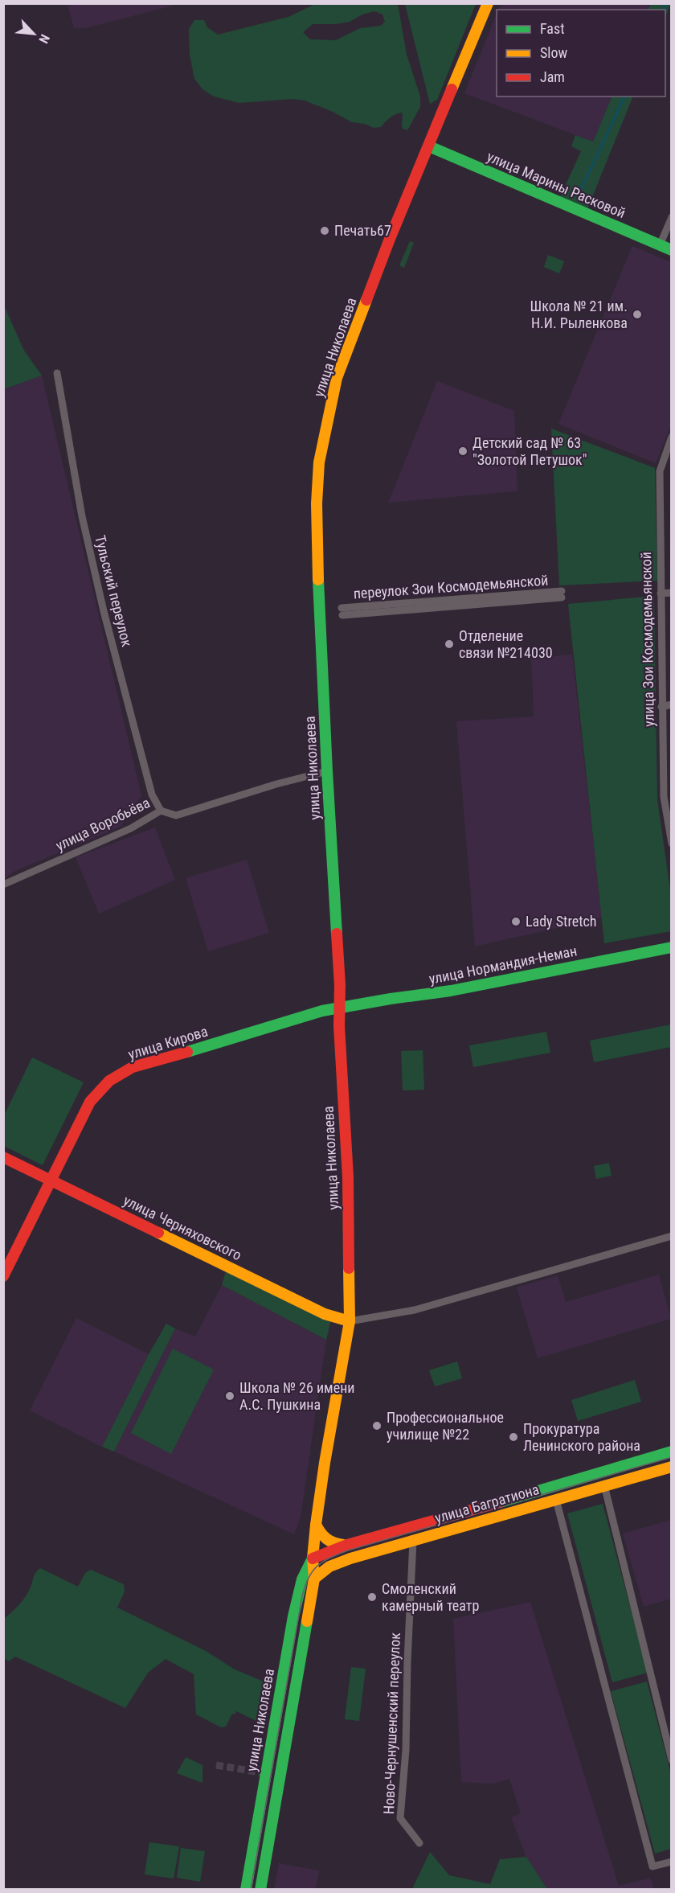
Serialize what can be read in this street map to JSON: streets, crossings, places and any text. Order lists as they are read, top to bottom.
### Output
{
  "streets": {
    "main road": [
      "улица Марины Расковой",
      "улица Николаева",
      "улица Нормандия-Неман",
      "улица Кирова",
      "улица Черняховского",
      "улица Багратиона"
    ],
    "street": [
      "переулок Зои Космодемьянской",
      "Тульский переулок",
      "улица Зои Космодемьянской",
      "улица Воробьёва",
      "Ново-Чернушенский переулок"
    ]
  },
  "crossings": [
    ["улица Марины Расковой", "улица Николаева"],
    ["улица Николаева", "улица Воробьёва"],
    ["улица Николаева", "улица Нормандия-Неман"],
    ["улица Николаева", "улица Кирова"],
    ["улица Николаева", "улица Черняховского"],
    ["улица Николаева", "улица Багратиона"],
    ["Тульский переулок", "улица Воробьёва"],
    ["улица Нормандия-Неман", "улица Кирова"],
    ["улица Кирова", "улица Черняховского"],
    ["улица Багратиона", "Ново-Чернушенский переулок"]
  ],
  "places": [
    "Печать67",
    "Школа № 21 им. Н.И. Рыленкова",
    "Детский сад № 63 \"Золотой Петушок\"",
    "Отделение связи №214030",
    "Lady Stretch",
    "Школа № 26 имени А.С. Пушкина",
    "Профессиональное училище №22",
    "Прокуратура Ленинского района",
    "Смоленский камерный театр"
  ],
  "legend": ["Fast", "Slow", "Jam"],
  "north": "bottom right"
}
